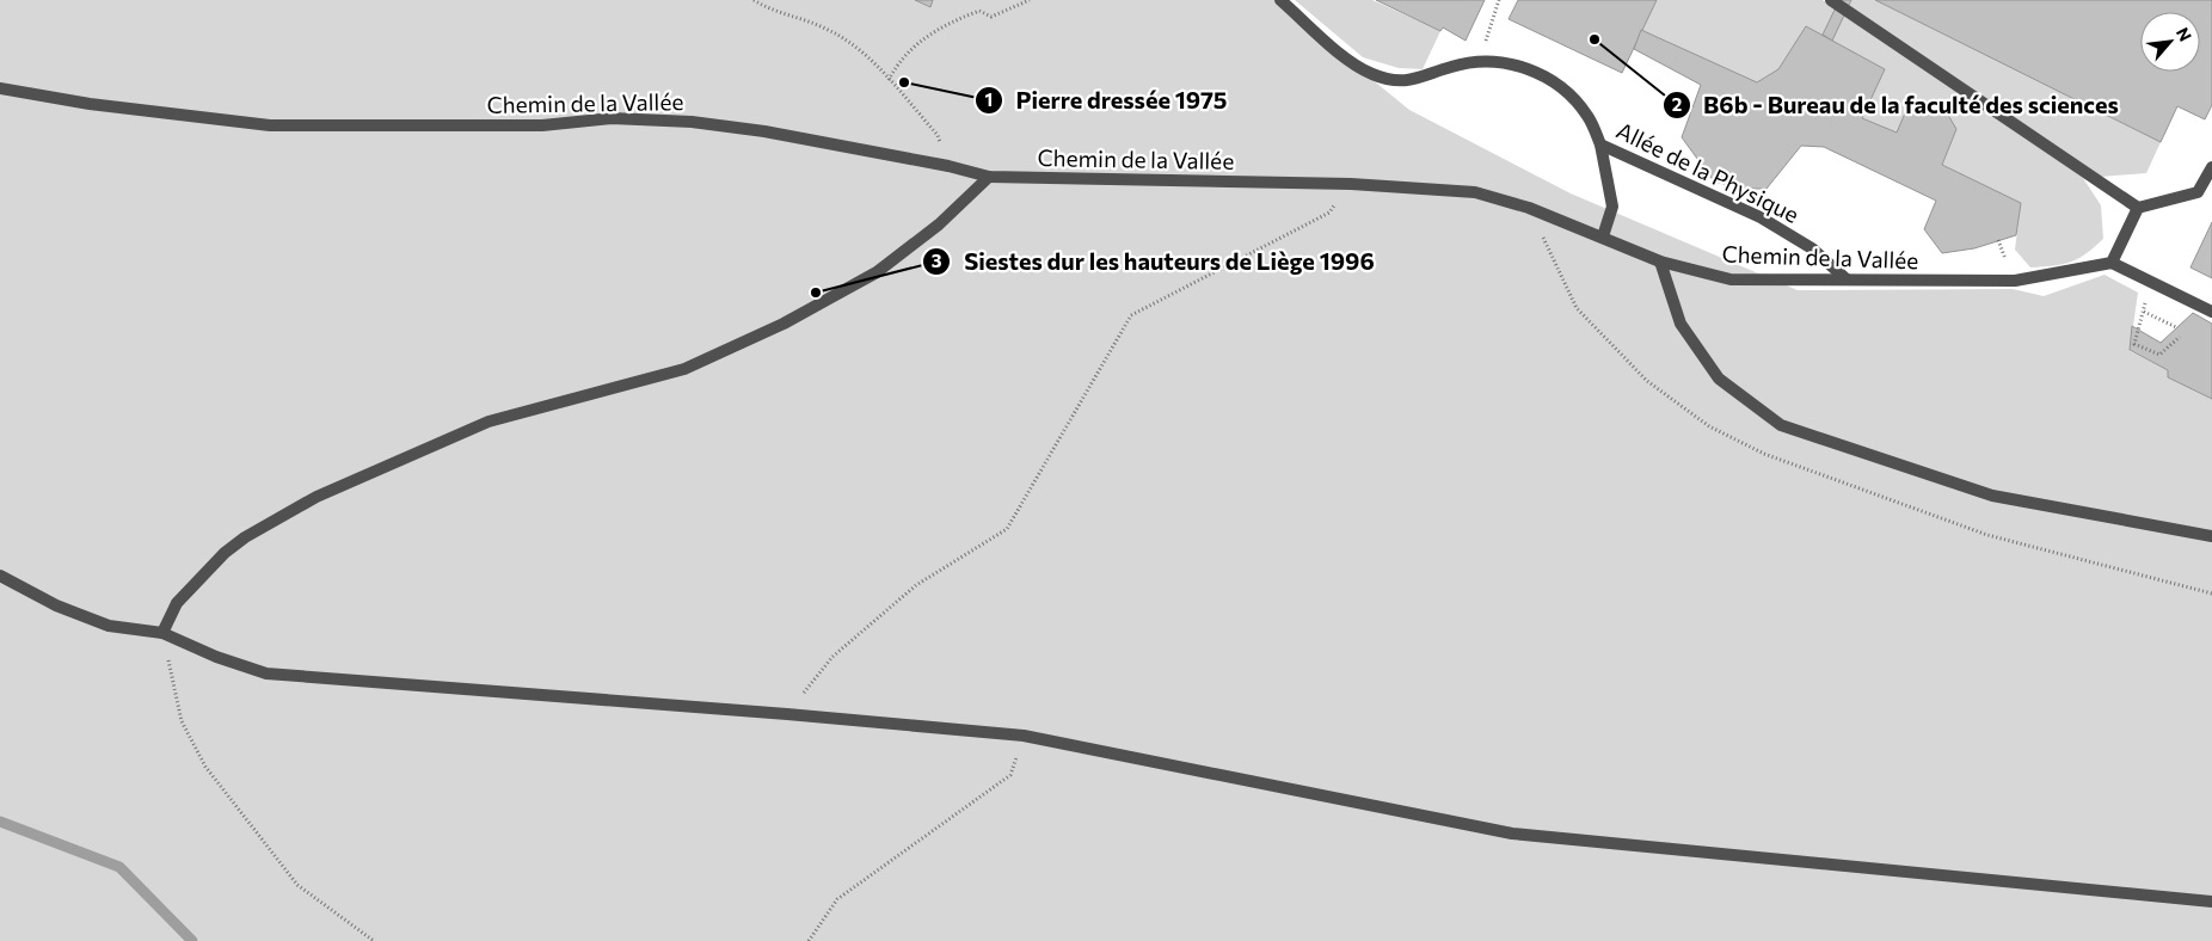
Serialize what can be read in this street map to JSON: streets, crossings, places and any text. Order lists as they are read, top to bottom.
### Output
{
  "streets": {
    "street": ["Chemin de la Vallée", "Allée de la Physique"]
  },
  "crossings": [
    ["Chemin de la Vallée", "Allée de la Physique"]
  ],
  "places": ["B6b - Bureau de la faculté des sciences", "Pierre dressée 1975", "Siestes dur les hauteurs de Liège 1996"],
  "north": "top right"
}
